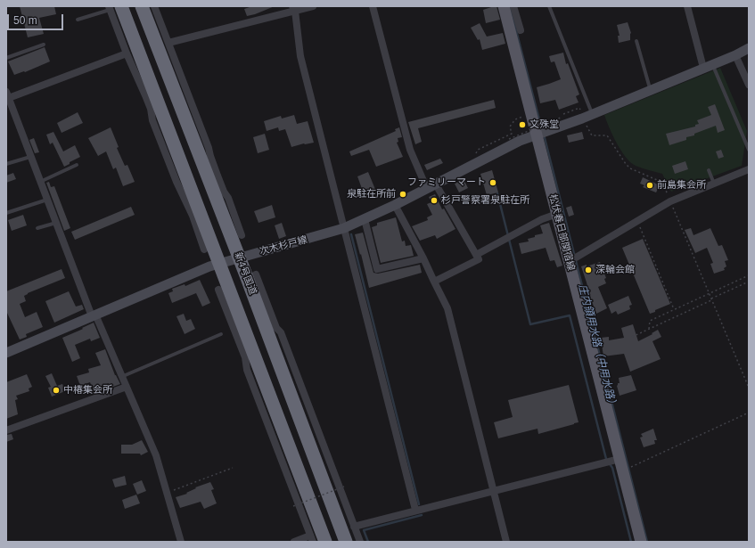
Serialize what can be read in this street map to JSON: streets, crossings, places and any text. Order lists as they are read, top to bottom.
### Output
{
  "streets": {
    "highway": ["新4号国道"],
    "main road": ["松伏春日部関宿線", "次木杉戸線"]
  },
  "crossings": [
    ["松伏春日部関宿線", "次木杉戸線"],
    ["次木杉戸線", "新4号国道"]
  ],
  "water": ["庄内領用水路（中用水路）"],
  "places": [
    "文殊堂",
    "ファミリーマート",
    "前島集会所",
    "泉駐在所前",
    "杉戸警察署泉駐在所",
    "深輪会館",
    "中椿集会所"
  ],
  "scale_bar": "50 m"
}
